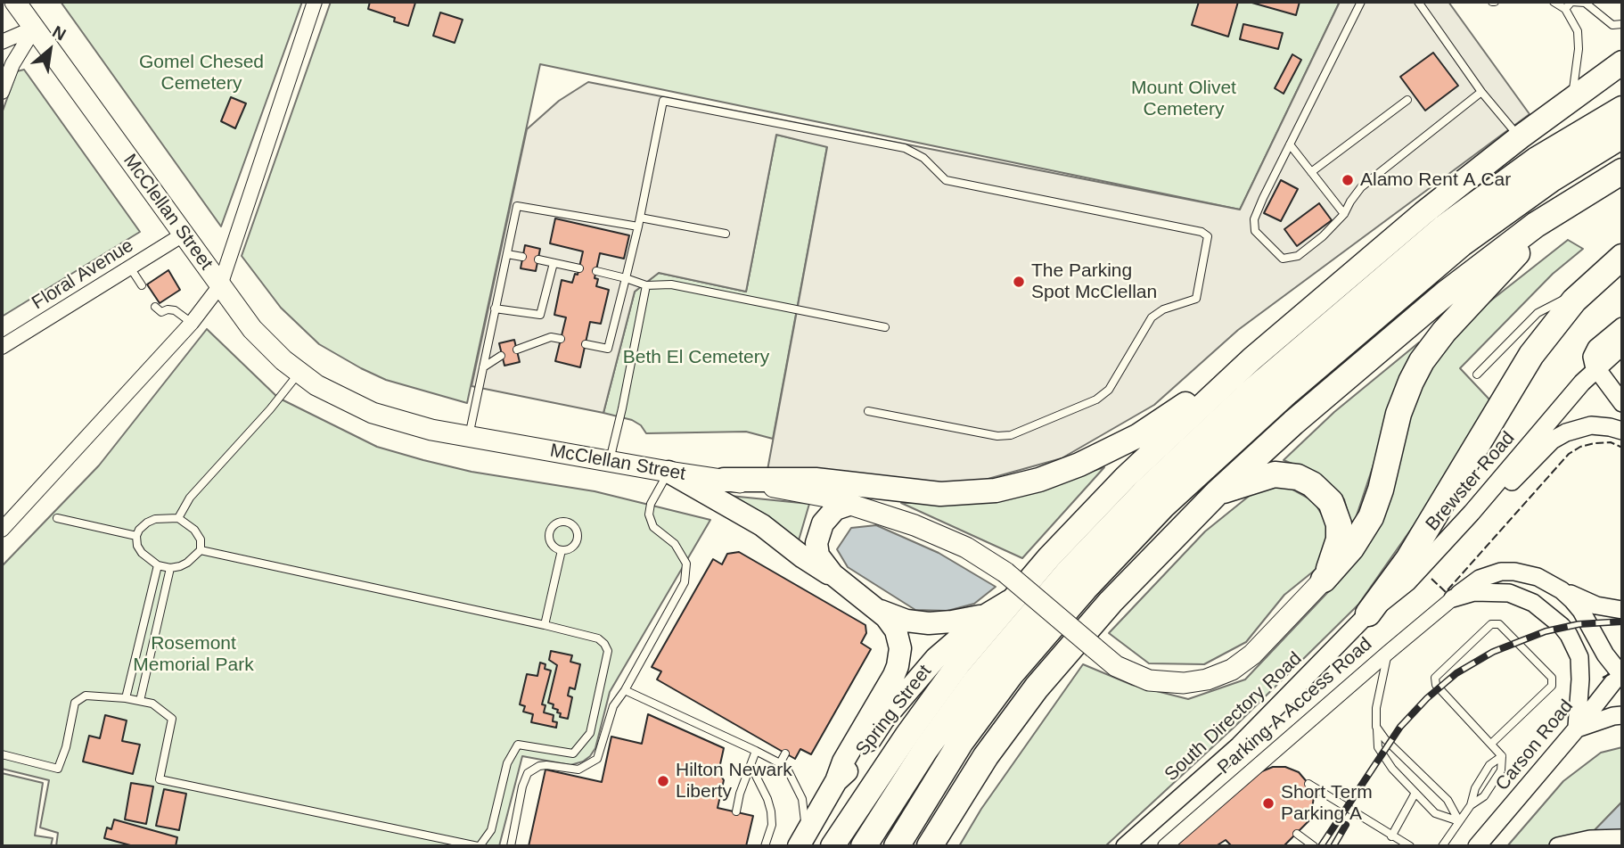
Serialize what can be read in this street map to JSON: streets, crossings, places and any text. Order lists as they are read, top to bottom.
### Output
{
  "streets": {
    "main road": ["McClellan Street", "Spring Street"],
    "street": [
      "Floral Avenue",
      "Brewster Road",
      "Parking A Access Road",
      "South Directory Road",
      "Carson Road"
    ]
  },
  "crossings": [
    ["McClellan Street", "Floral Avenue"],
    ["Brewster Road", "South Directory Road"],
    ["Parking A Access Road", "Carson Road"]
  ],
  "parks": [
    "Gomel Chesed Cemetery",
    "Mount Olivet Cemetery",
    "Beth El Cemetery",
    "Rosemont Memorial Park"
  ],
  "places": [
    "Alamo Rent A Car",
    "The Parking Spot McClellan",
    "Hilton Newark Liberty",
    "Short Term Parking A"
  ],
  "north": "top right"
}
